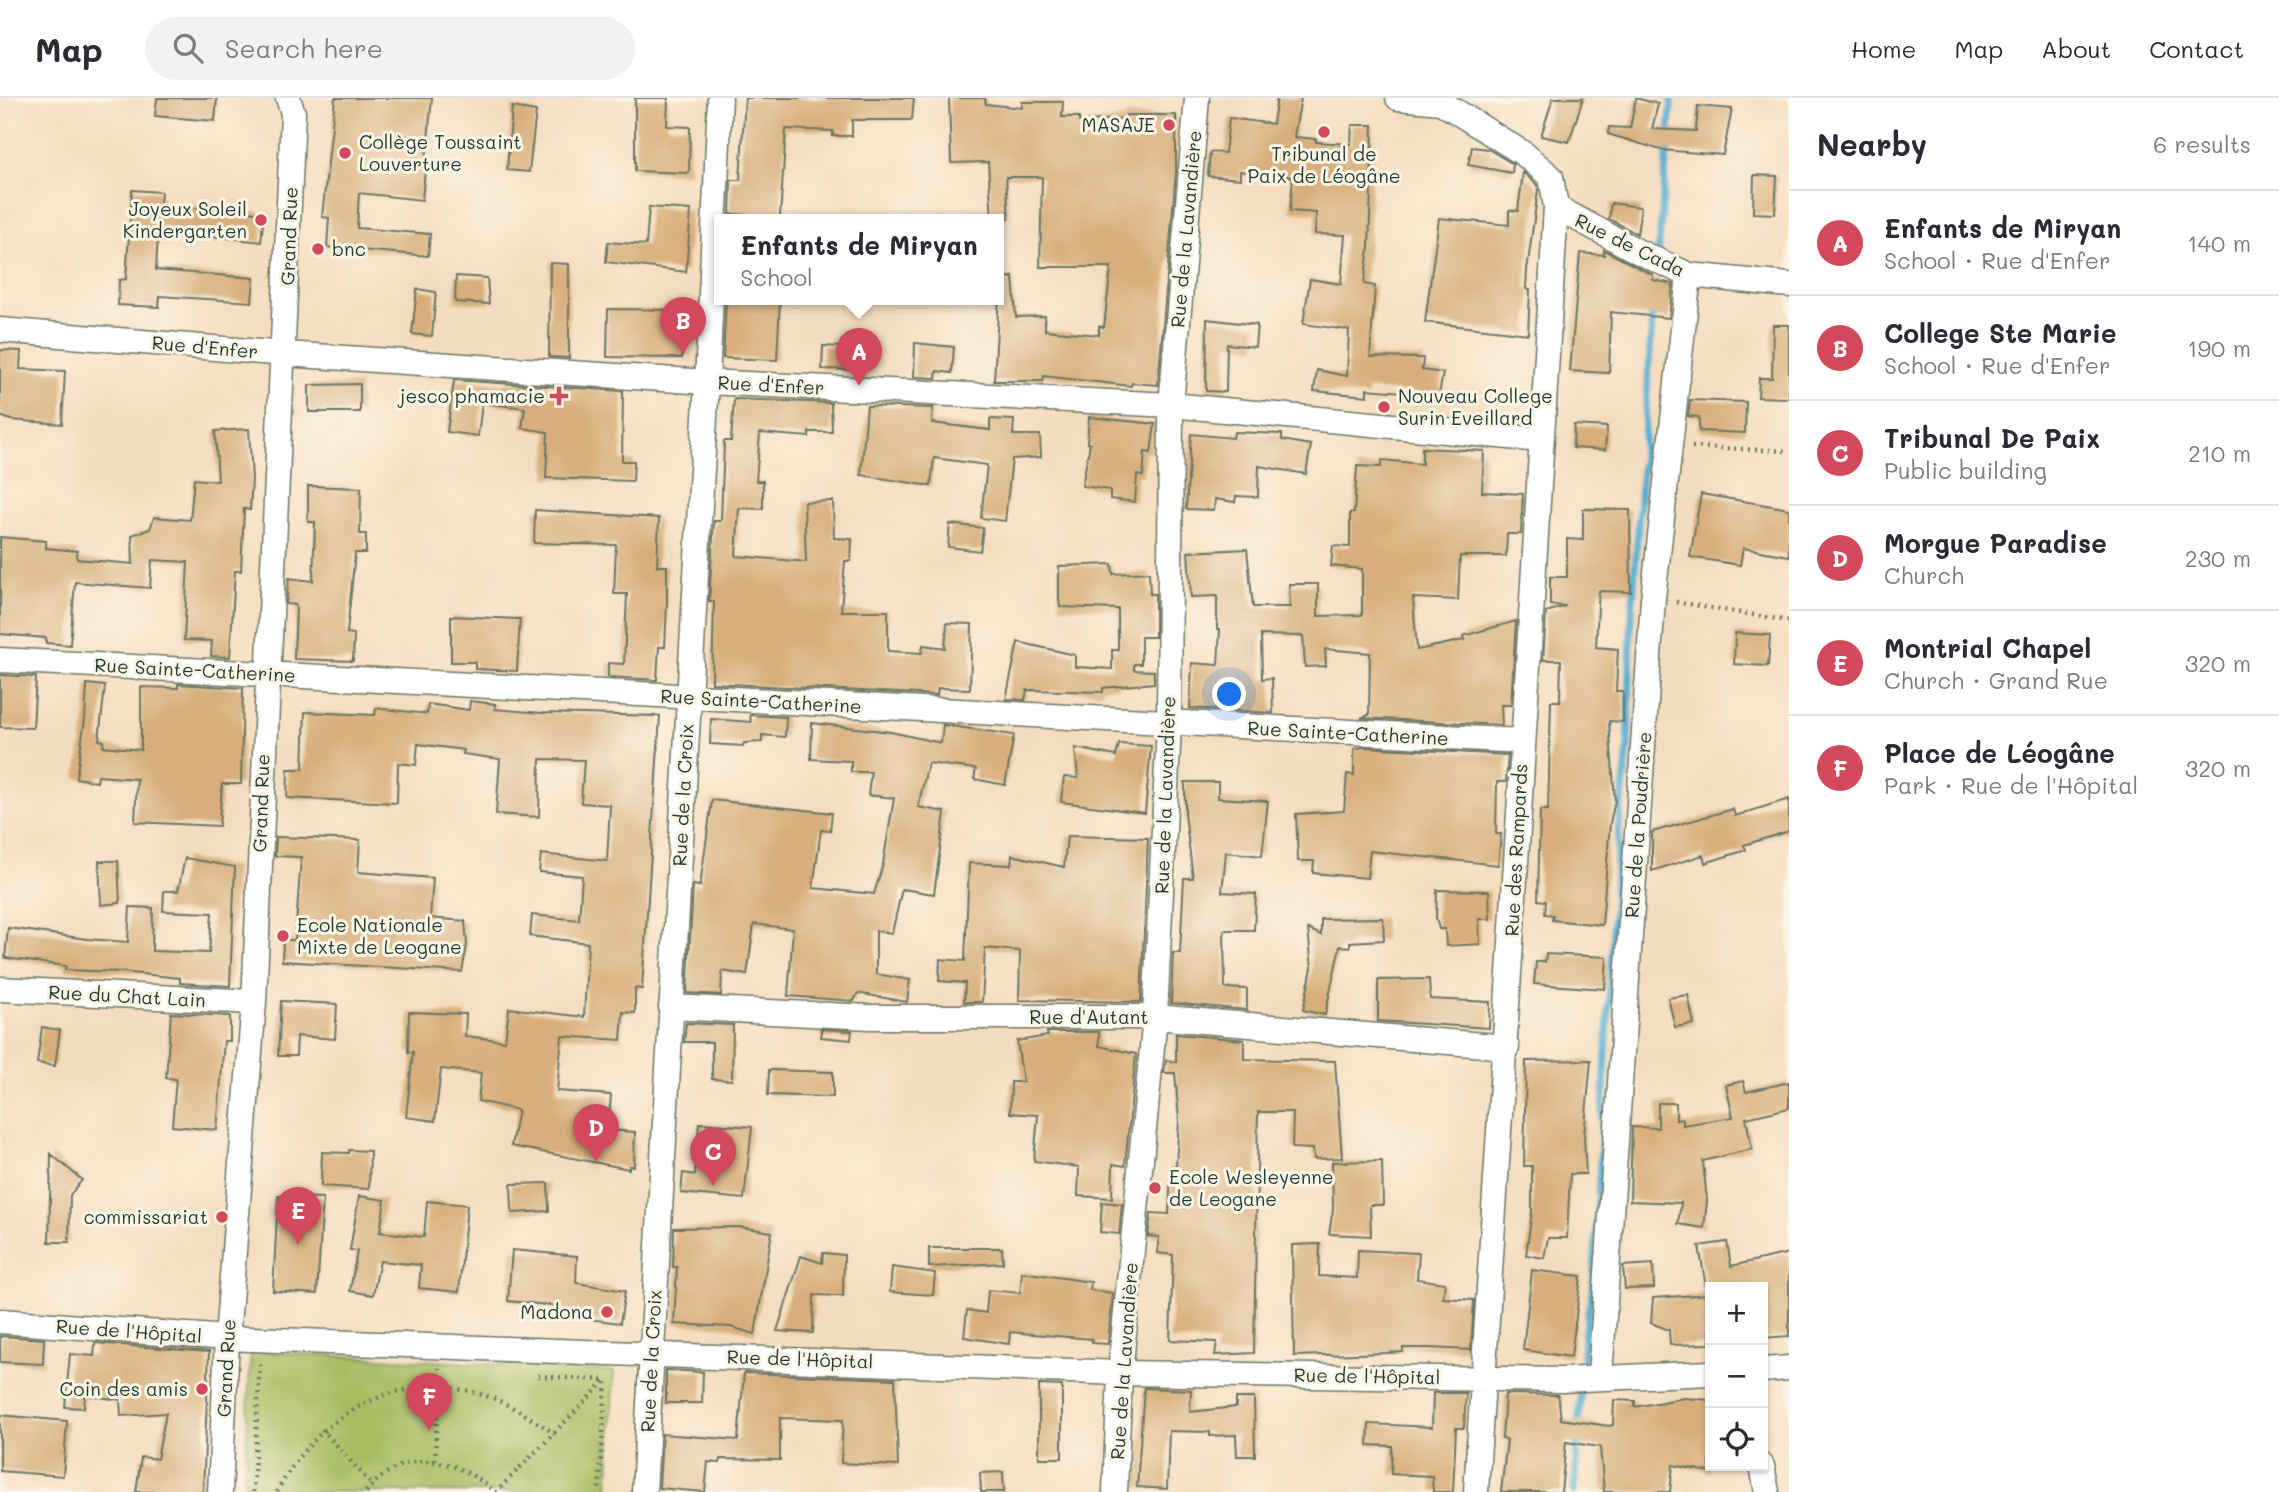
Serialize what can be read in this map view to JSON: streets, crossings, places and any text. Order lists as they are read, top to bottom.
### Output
{
  "streets": {
    "street": [
      "Rue de la Lavandière",
      "Grand Rue",
      "Rue de Cada",
      "Rue d'Enfer",
      "Rue Sainte-Catherine",
      "Rue de la Croix",
      "Rue de la Poudrière",
      "Rue des Rampards",
      "Rue du Chat Lain",
      "Rue d'Autant",
      "Rue de l'Hôpital"
    ]
  },
  "crossings": [
    ["Rue de la Lavandière", "Rue d'Enfer"],
    ["Rue de la Lavandière", "Rue Sainte-Catherine"],
    ["Rue de la Lavandière", "Rue d'Autant"],
    ["Rue de la Lavandière", "Rue de l'Hôpital"],
    ["Grand Rue", "Rue d'Enfer"],
    ["Grand Rue", "Rue Sainte-Catherine"],
    ["Grand Rue", "Rue du Chat Lain"],
    ["Grand Rue", "Rue de l'Hôpital"],
    ["Rue de Cada", "Rue de la Poudrière"],
    ["Rue de Cada", "Rue des Rampards"],
    ["Rue d'Enfer", "Rue de la Croix"],
    ["Rue d'Enfer", "Rue des Rampards"],
    ["Rue Sainte-Catherine", "Rue de la Croix"],
    ["Rue Sainte-Catherine", "Rue des Rampards"],
    ["Rue de la Croix", "Rue d'Autant"],
    ["Rue de la Croix", "Rue de l'Hôpital"],
    ["Rue de la Poudrière", "Rue de l'Hôpital"],
    ["Rue des Rampards", "Rue d'Autant"],
    ["Rue des Rampards", "Rue de l'Hôpital"]
  ],
  "places": {
    "other": [
      "MASAJE",
      "Tribunal de Paix de Léogâne",
      "Collège Toussaint Louverture",
      "Joyeux Soleil Kindergarten",
      "bnc",
      "Nouveau College Surin Eveillard",
      "Ecole Nationale Mixte de Leogane",
      "Ecole Wesleyenne de Leogane",
      "commissariat",
      "Madona",
      "Coin des amis"
    ],
    "health": ["jesco phamacie"]
  },
  "page": {
    "header": "Map",
    "search": "Search here",
    "nav": [
      "Home",
      "Map",
      "About",
      "Contact"
    ],
    "heading": ["Nearby", "6 results"],
    "list": [
      {
        "mark": "A",
        "name": "Enfants de Miryan",
        "note": "School · Rue d'Enfer",
        "value": "140 m"
      },
      {
        "mark": "B",
        "name": "College Ste Marie",
        "note": "School · Rue d'Enfer",
        "value": "190 m"
      },
      {
        "mark": "C",
        "name": "Tribunal De Paix",
        "note": "Public building",
        "value": "210 m"
      },
      {
        "mark": "D",
        "name": "Morgue Paradise",
        "note": "Church",
        "value": "230 m"
      },
      {
        "mark": "E",
        "name": "Montrial Chapel",
        "note": "Church · Grand Rue",
        "value": "320 m"
      },
      {
        "mark": "F",
        "name": "Place de Léogâne",
        "note": "Park · Rue de l'Hôpital",
        "value": "320 m"
      }
    ],
    "popup": ["Enfants de Miryan", "School"],
    "pins": [
      "B",
      "A",
      "D",
      "C",
      "E",
      "F"
    ],
    "map_buttons": ["+", "−"]
  }
}
